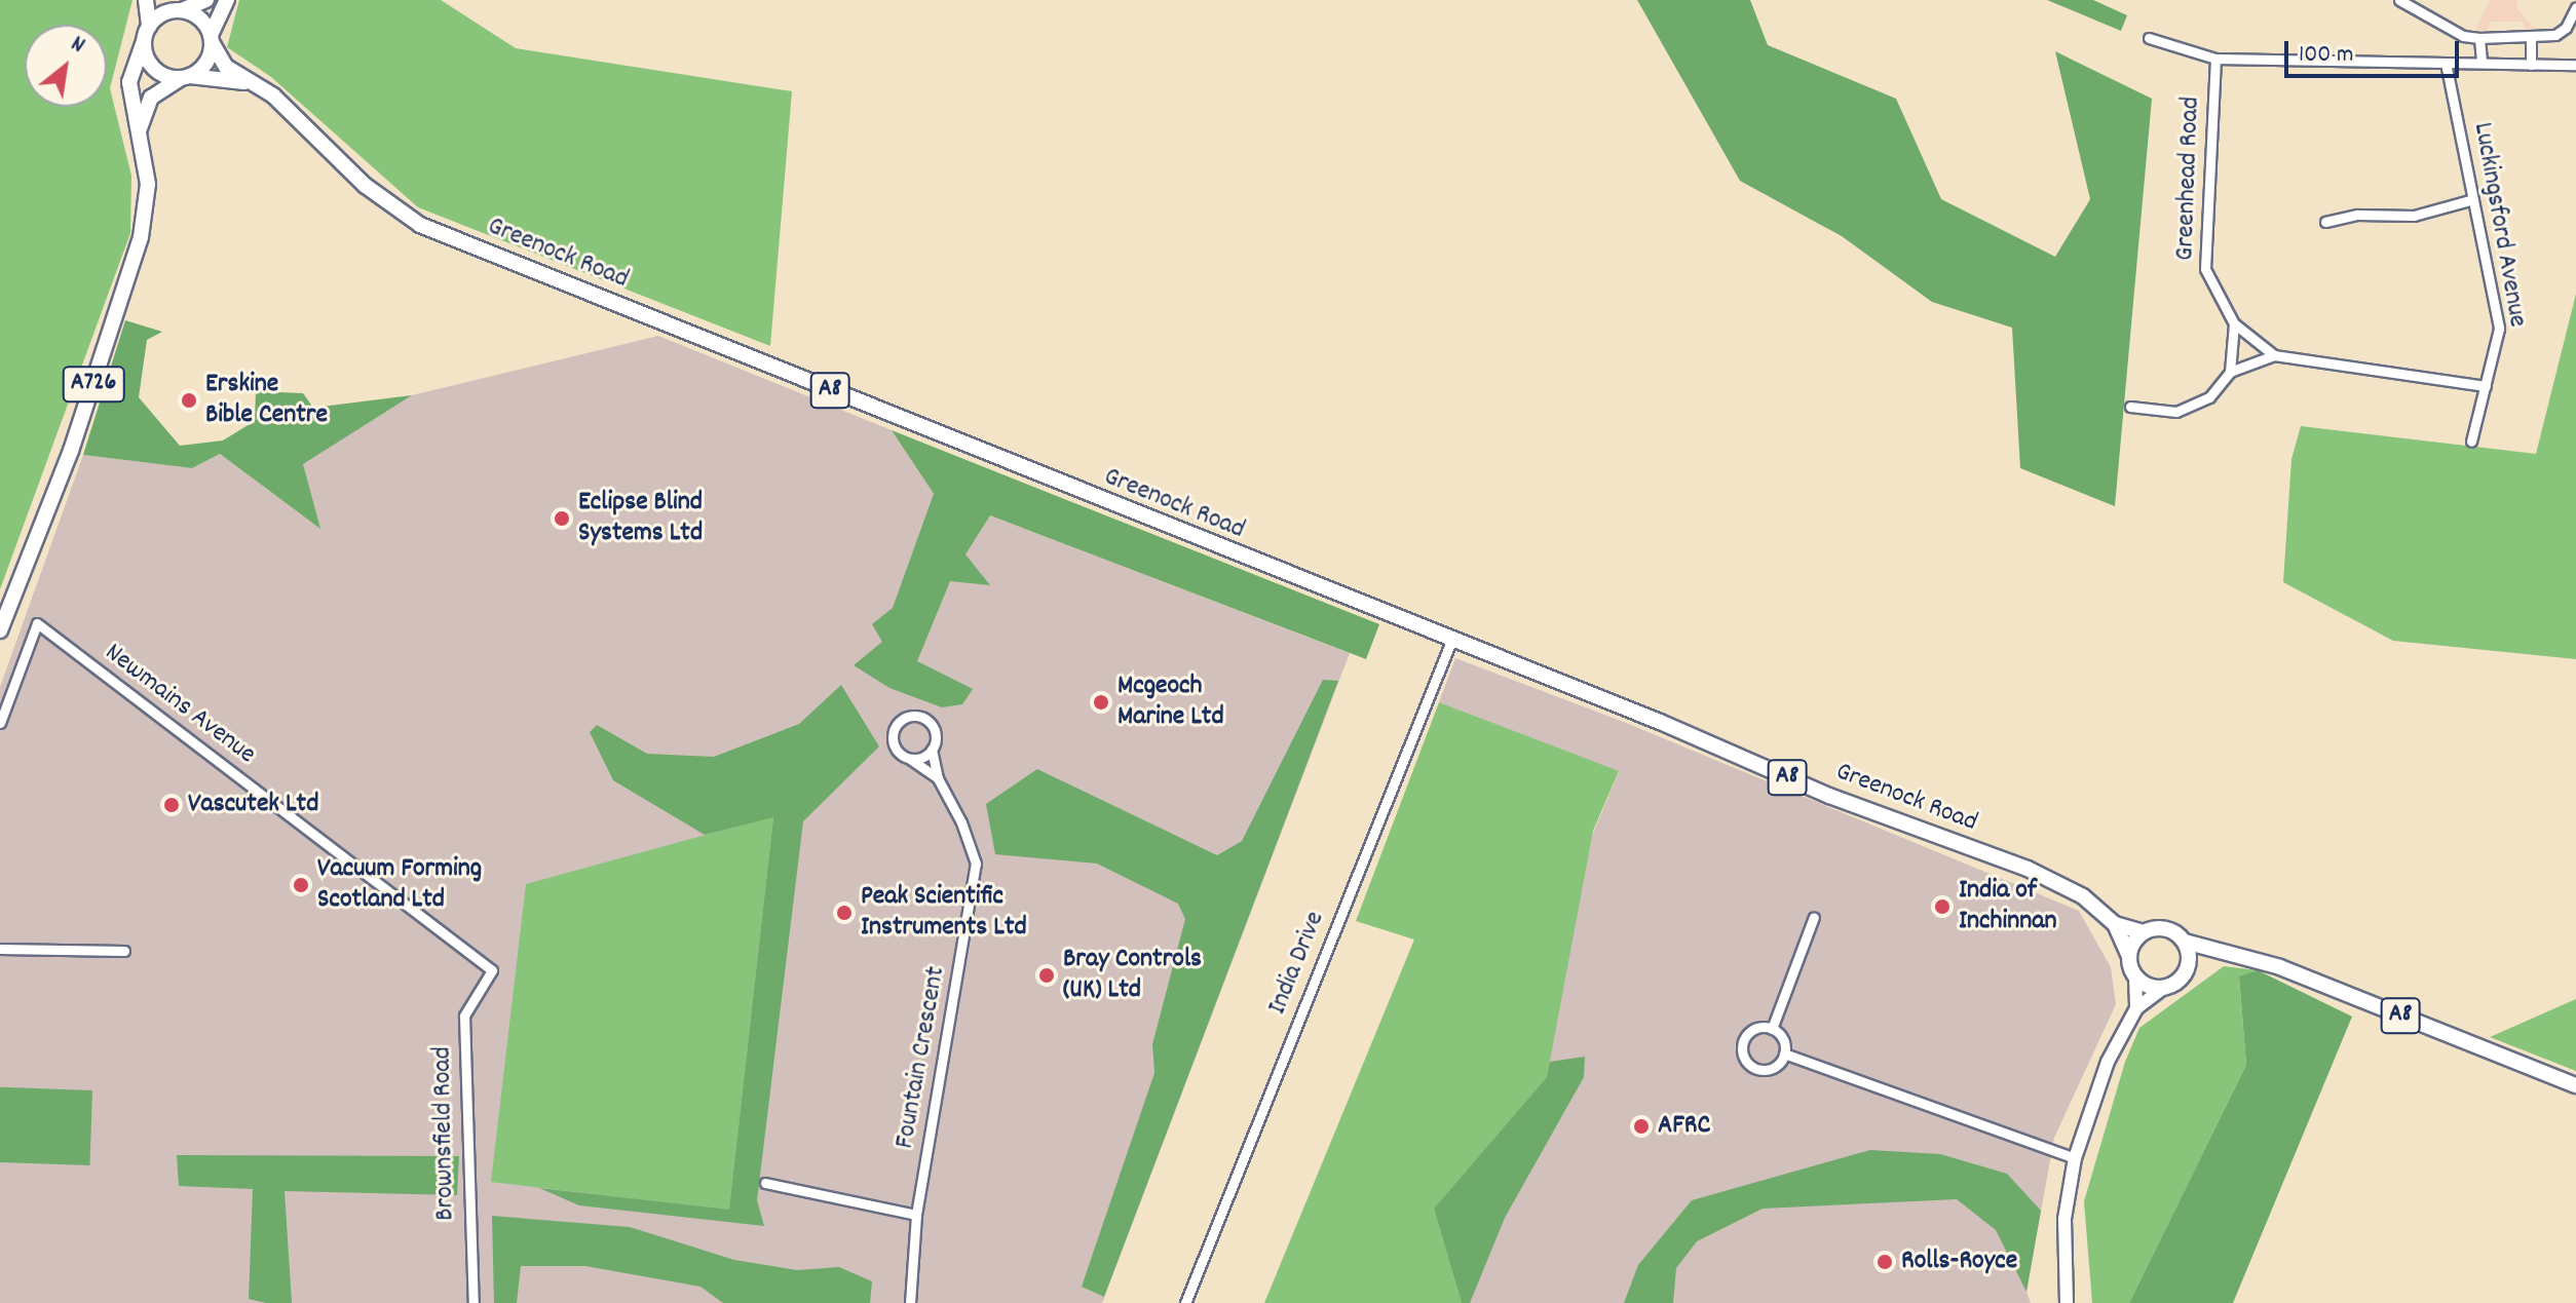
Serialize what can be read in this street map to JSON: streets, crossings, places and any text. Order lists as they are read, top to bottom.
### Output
{
  "streets": {
    "main road": ["Greenock Road", "A726", "A8"],
    "street": [
      "Greenhead Road",
      "Luckingsford Avenue",
      "Newmains Avenue",
      "India Drive",
      "Fountain Crescent",
      "Brownsfield Road"
    ]
  },
  "crossings": [
    ["Greenock Road", "A726"],
    ["Greenock Road", "A8"],
    ["Greenock Road", "India Drive"],
    ["Newmains Avenue", "Brownsfield Road"]
  ],
  "places": [
    "Erskine Bible Centre",
    "Eclipse Blind Systems Ltd",
    "Mcgeoch Marine Ltd",
    "Vascutek Ltd",
    "Vacuum Forming Scotland Ltd",
    "India of Inchinnan",
    "Peak Scientific Instruments Ltd",
    "Bray Controls (UK) Ltd",
    "AFRC",
    "Rolls-Royce"
  ],
  "scale_bar": "100 m",
  "north": "top right"
}
